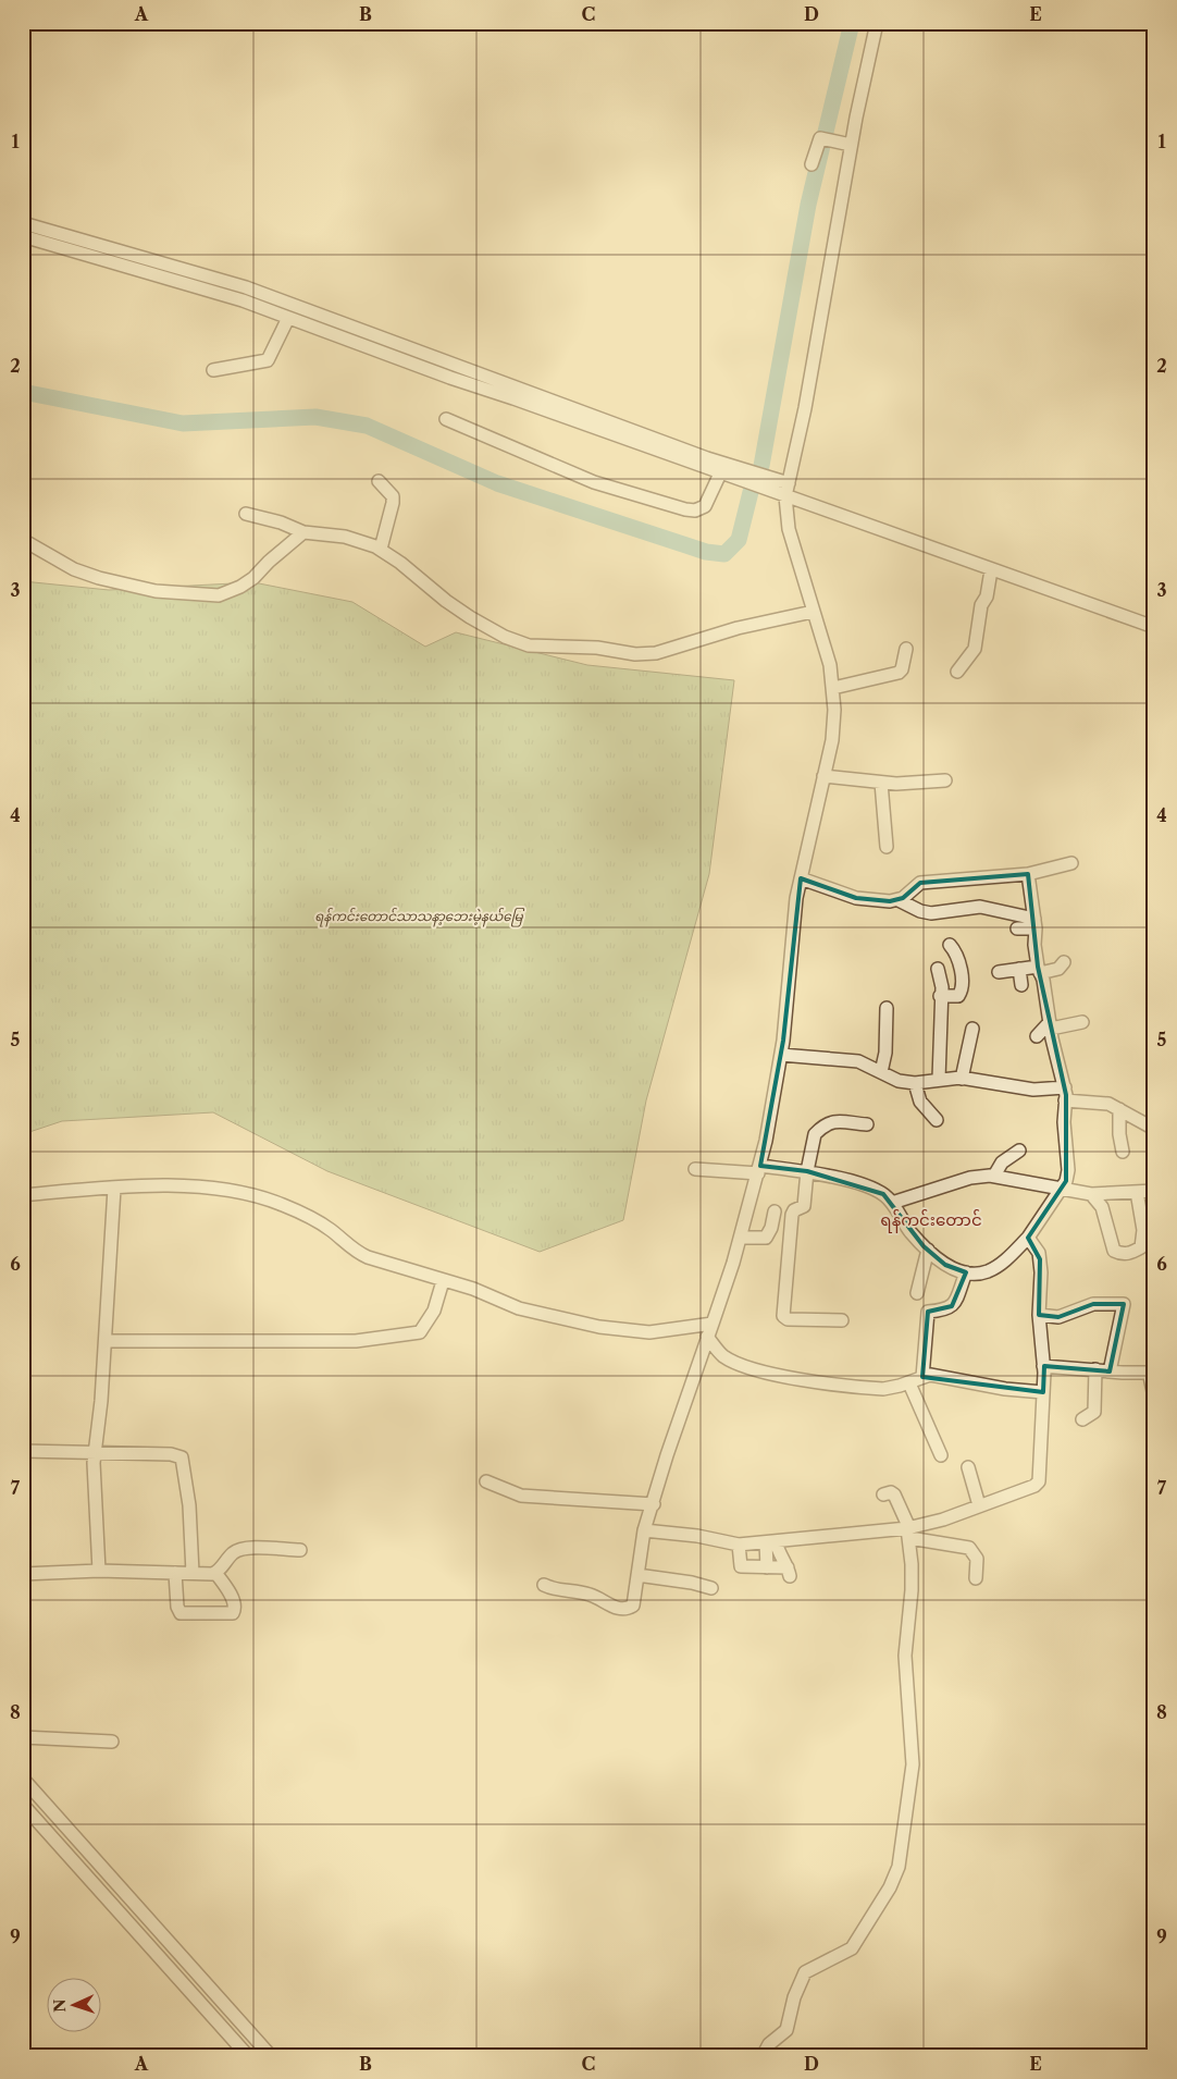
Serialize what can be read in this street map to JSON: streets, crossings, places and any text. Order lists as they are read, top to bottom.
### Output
{
  "districts": ["ရန်ကင်းတောင်"],
  "parks": ["ရန်ကင်းတောင်သာသနာ့ဘေးမဲ့နယ်မြေ"],
  "north": "left",
  "grid": {
    "columns": [
      "A",
      "B",
      "C",
      "D",
      "E"
    ],
    "rows": [
      "1",
      "2",
      "3",
      "4",
      "5",
      "6",
      "7",
      "8",
      "9"
    ]
  }
}
